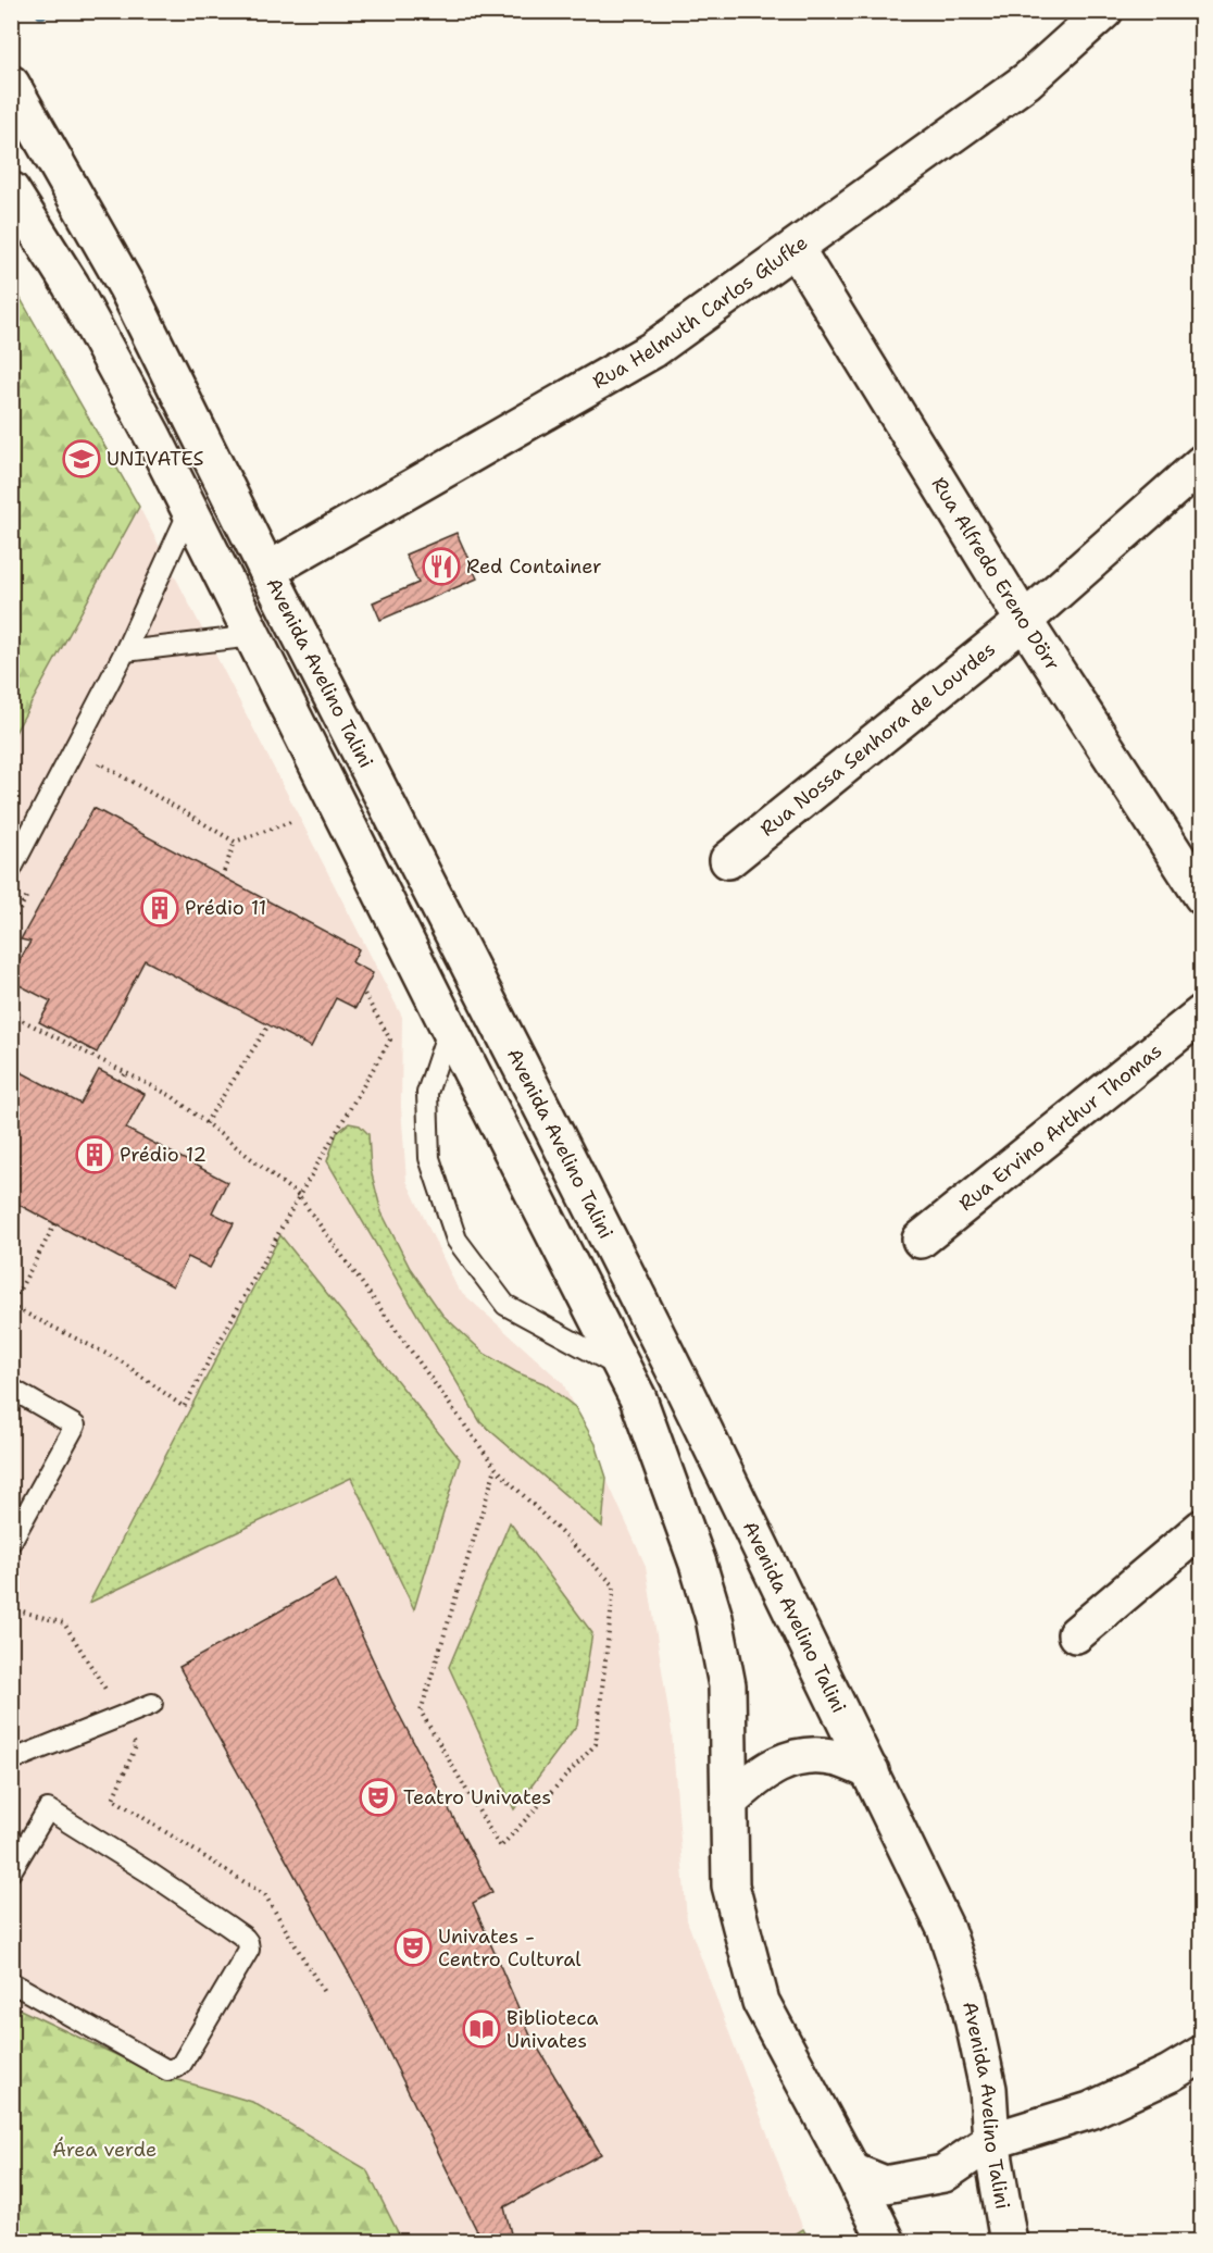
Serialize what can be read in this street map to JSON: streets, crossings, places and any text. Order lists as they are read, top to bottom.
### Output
{
  "streets": {
    "main road": [
      "Rua Helmuth Carlos Glufke",
      "Rua Alfredo Ereno Dörr",
      "Avenida Avelino Talini",
      "Rua Nossa Senhora de Lourdes",
      "Rua Ervino Arthur Thomas"
    ]
  },
  "crossings": [
    ["Rua Helmuth Carlos Glufke", "Rua Alfredo Ereno Dörr"],
    ["Rua Helmuth Carlos Glufke", "Avenida Avelino Talini"],
    ["Rua Alfredo Ereno Dörr", "Rua Nossa Senhora de Lourdes"]
  ],
  "parks": ["Área verde"],
  "places": {
    "school or university": ["UNIVATES"],
    "restaurant": ["Red Container"],
    "building": ["Prédio 11", "Prédio 12"],
    "theatre": ["Teatro Univates", "Univates - Centro Cultural"],
    "library": ["Biblioteca Univates"]
  }
}
